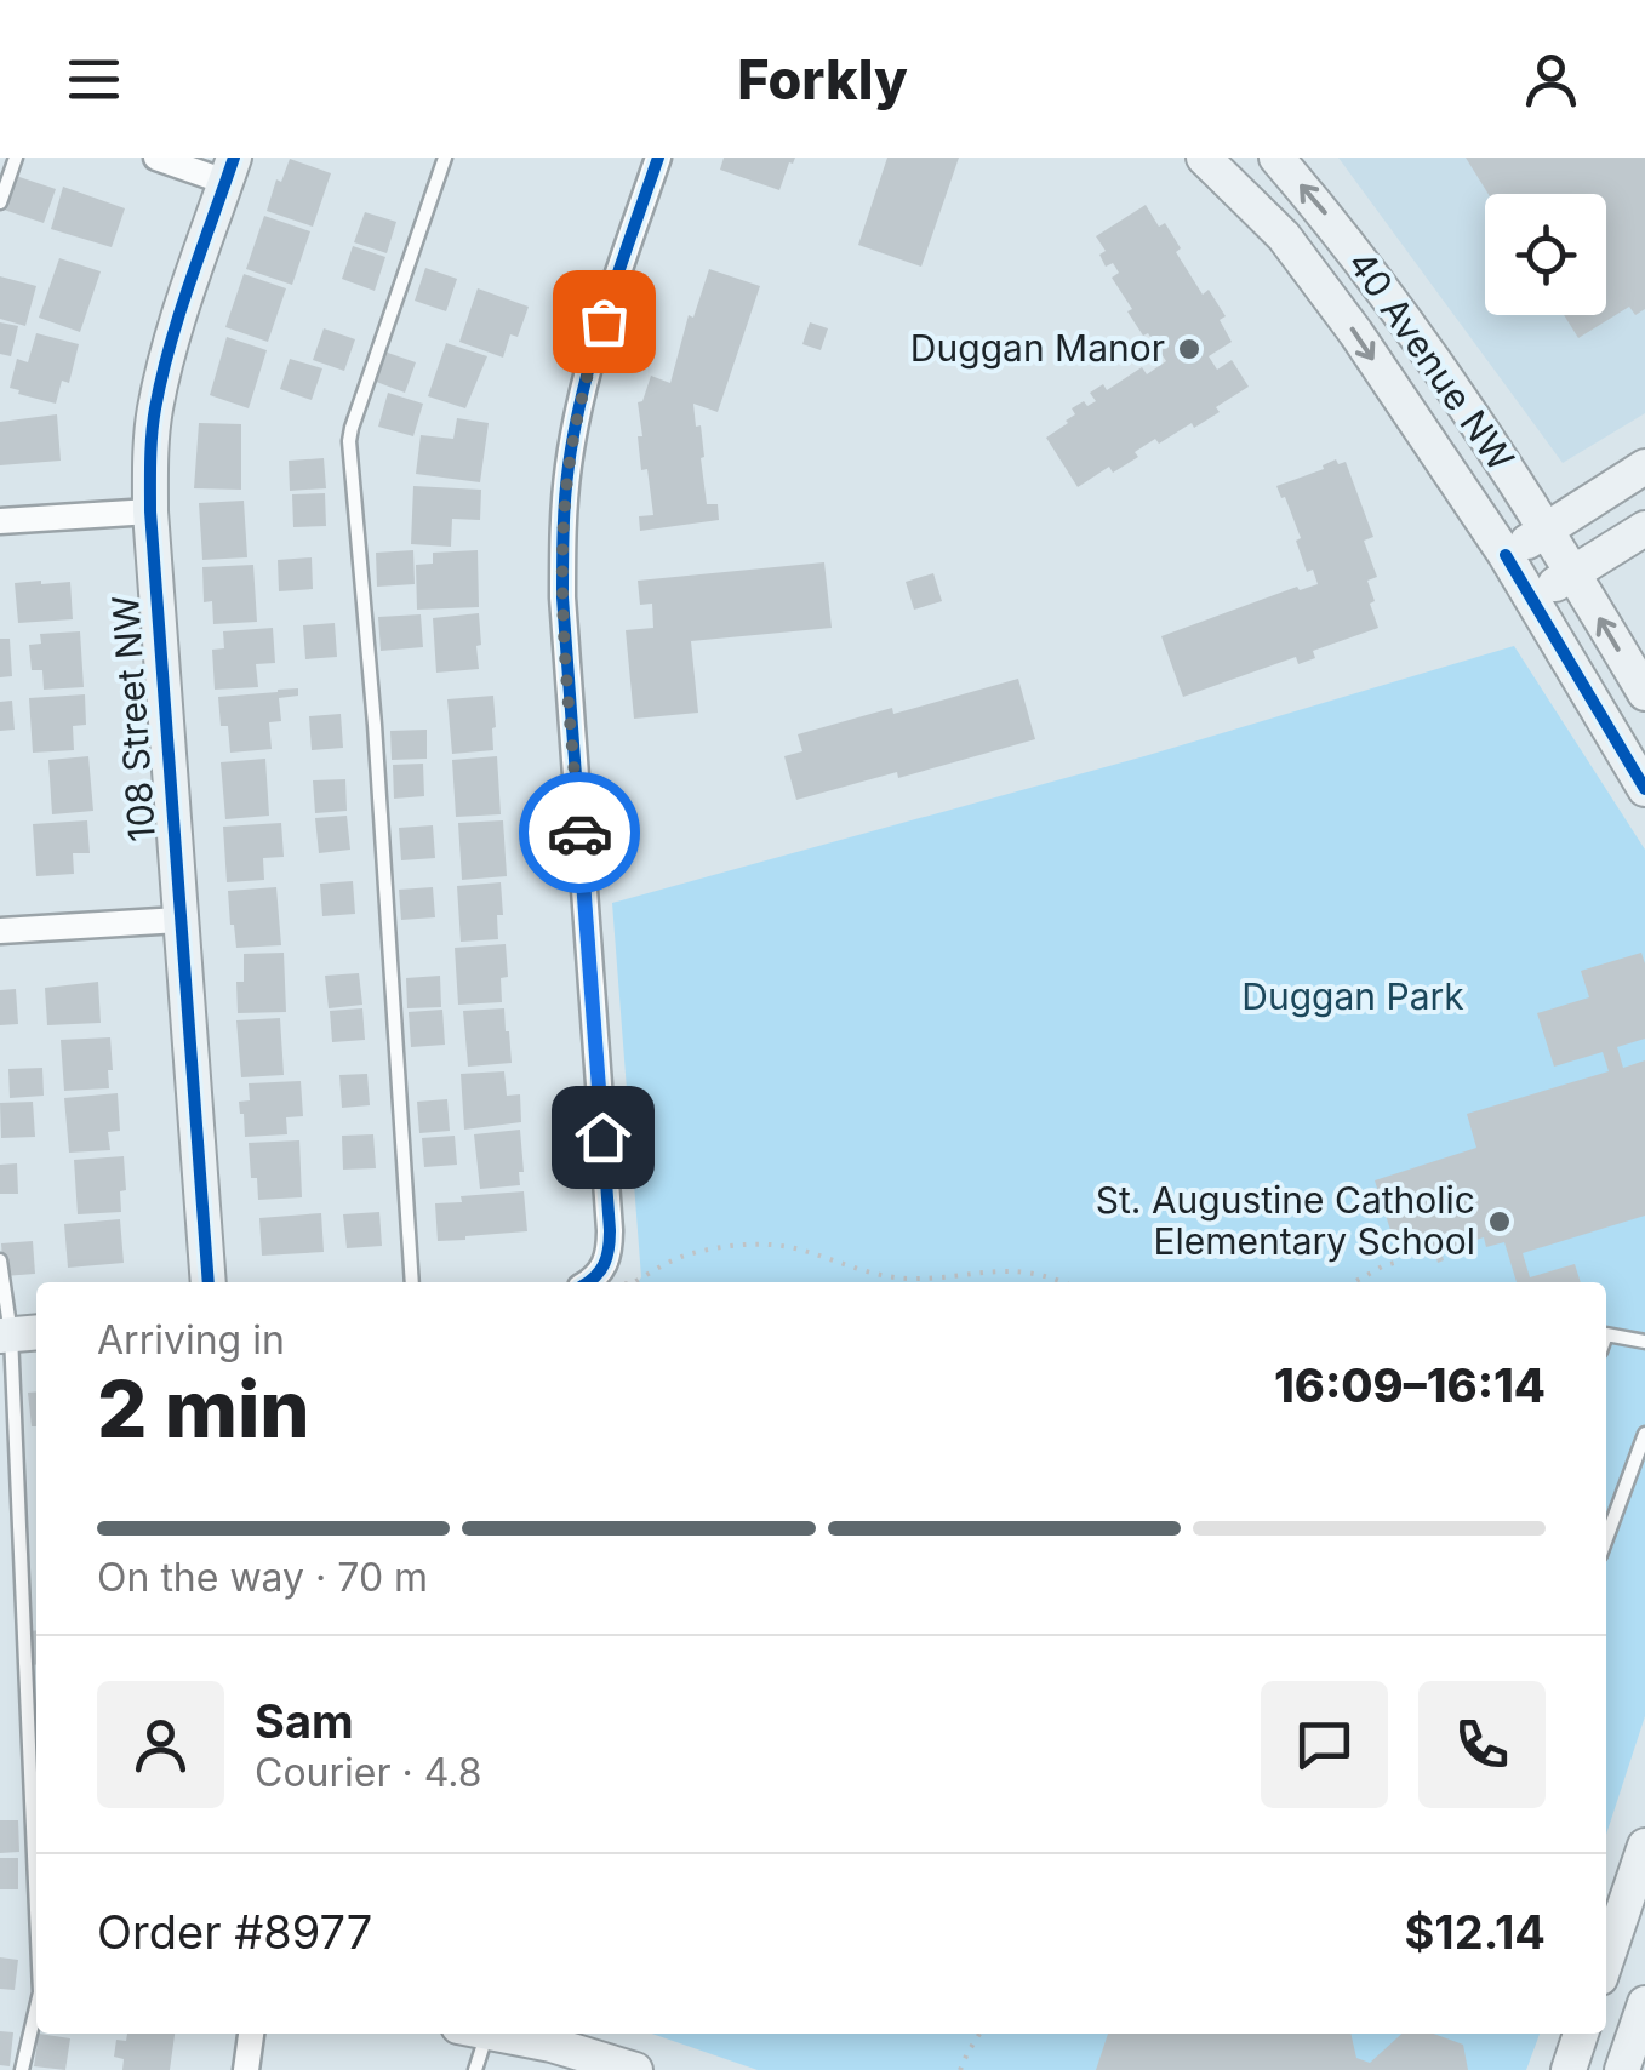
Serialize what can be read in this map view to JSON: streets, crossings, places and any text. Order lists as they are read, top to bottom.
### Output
{
  "streets": {
    "street": ["40 Avenue NW", "108 Street NW"]
  },
  "parks": ["Duggan Park"],
  "places": ["Duggan Manor", "St. Augustine Catholic Elementary School"],
  "page": {
    "header": "Forkly",
    "heading": ["2 min", "Arriving in", "16:09–16:14"],
    "panel": [
      "Sam",
      "Courier · 4.8",
      "Order #8977",
      "$12.14"
    ],
    "bar": "On the way · 70 m"
  }
}
